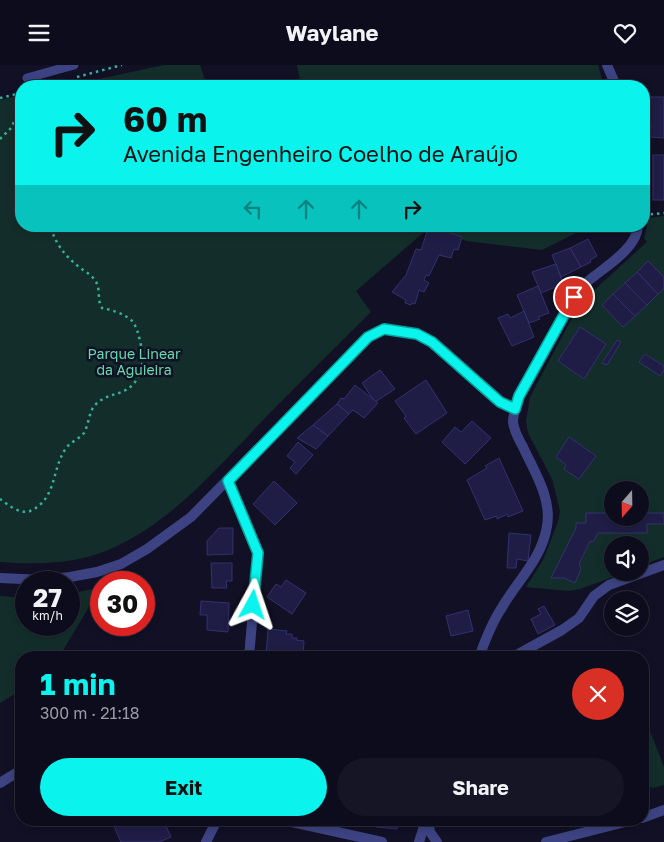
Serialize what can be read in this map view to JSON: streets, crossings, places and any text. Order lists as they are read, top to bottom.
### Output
{
  "parks": ["Parque Linear da Aguieira"],
  "north": "bottom",
  "page": {
    "header": "Waylane",
    "turn": ["60 m", "Avenida Engenheiro Coelho de Araújo"],
    "speed": "27 km/h",
    "limit": "30",
    "heading": ["1 min", "300 m · 21:18"],
    "buttons": ["Exit", "Share"]
  }
}
